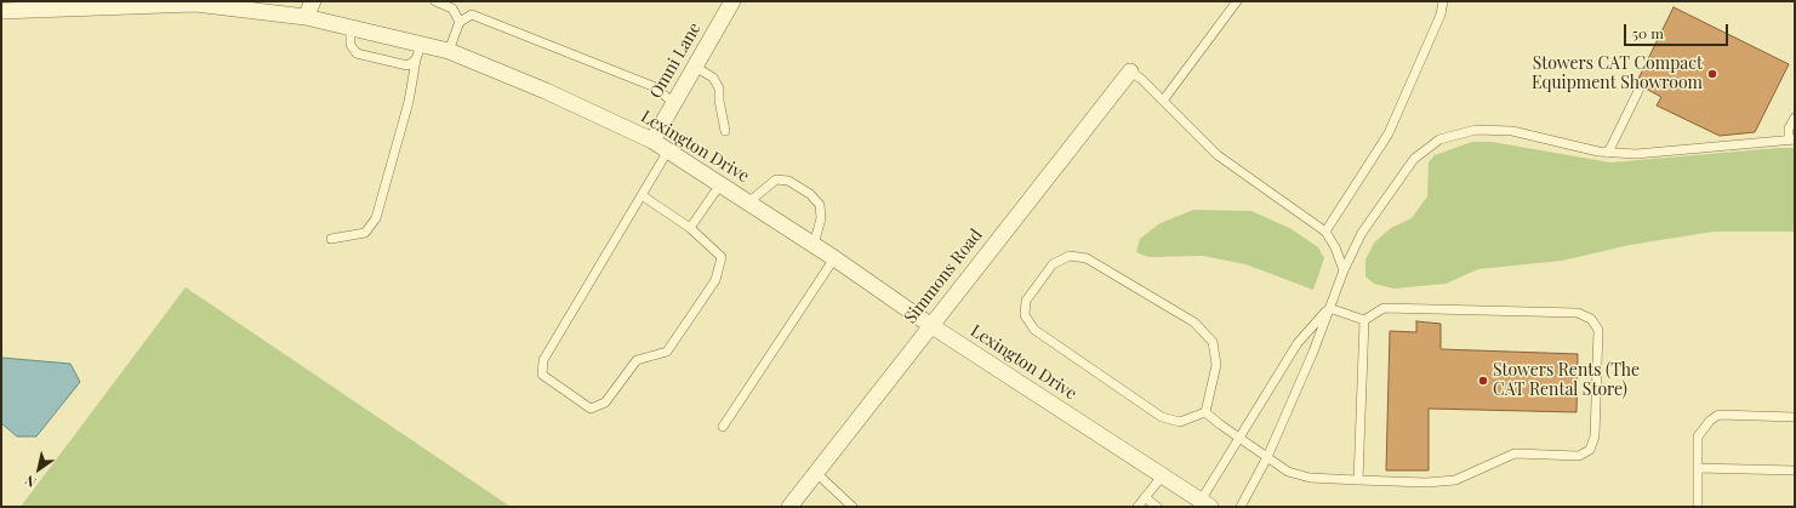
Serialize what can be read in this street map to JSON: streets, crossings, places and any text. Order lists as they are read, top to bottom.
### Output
{
  "streets": {
    "street": ["Omni Lane", "Lexington Drive", "Simmons Road"]
  },
  "crossings": [
    ["Omni Lane", "Lexington Drive"],
    ["Lexington Drive", "Simmons Road"]
  ],
  "places": ["Stowers CAT Compact Equipment Showroom", "Stowers Rents (The CAT Rental Store)"],
  "scale_bar": "50 m",
  "north": "bottom left"
}
